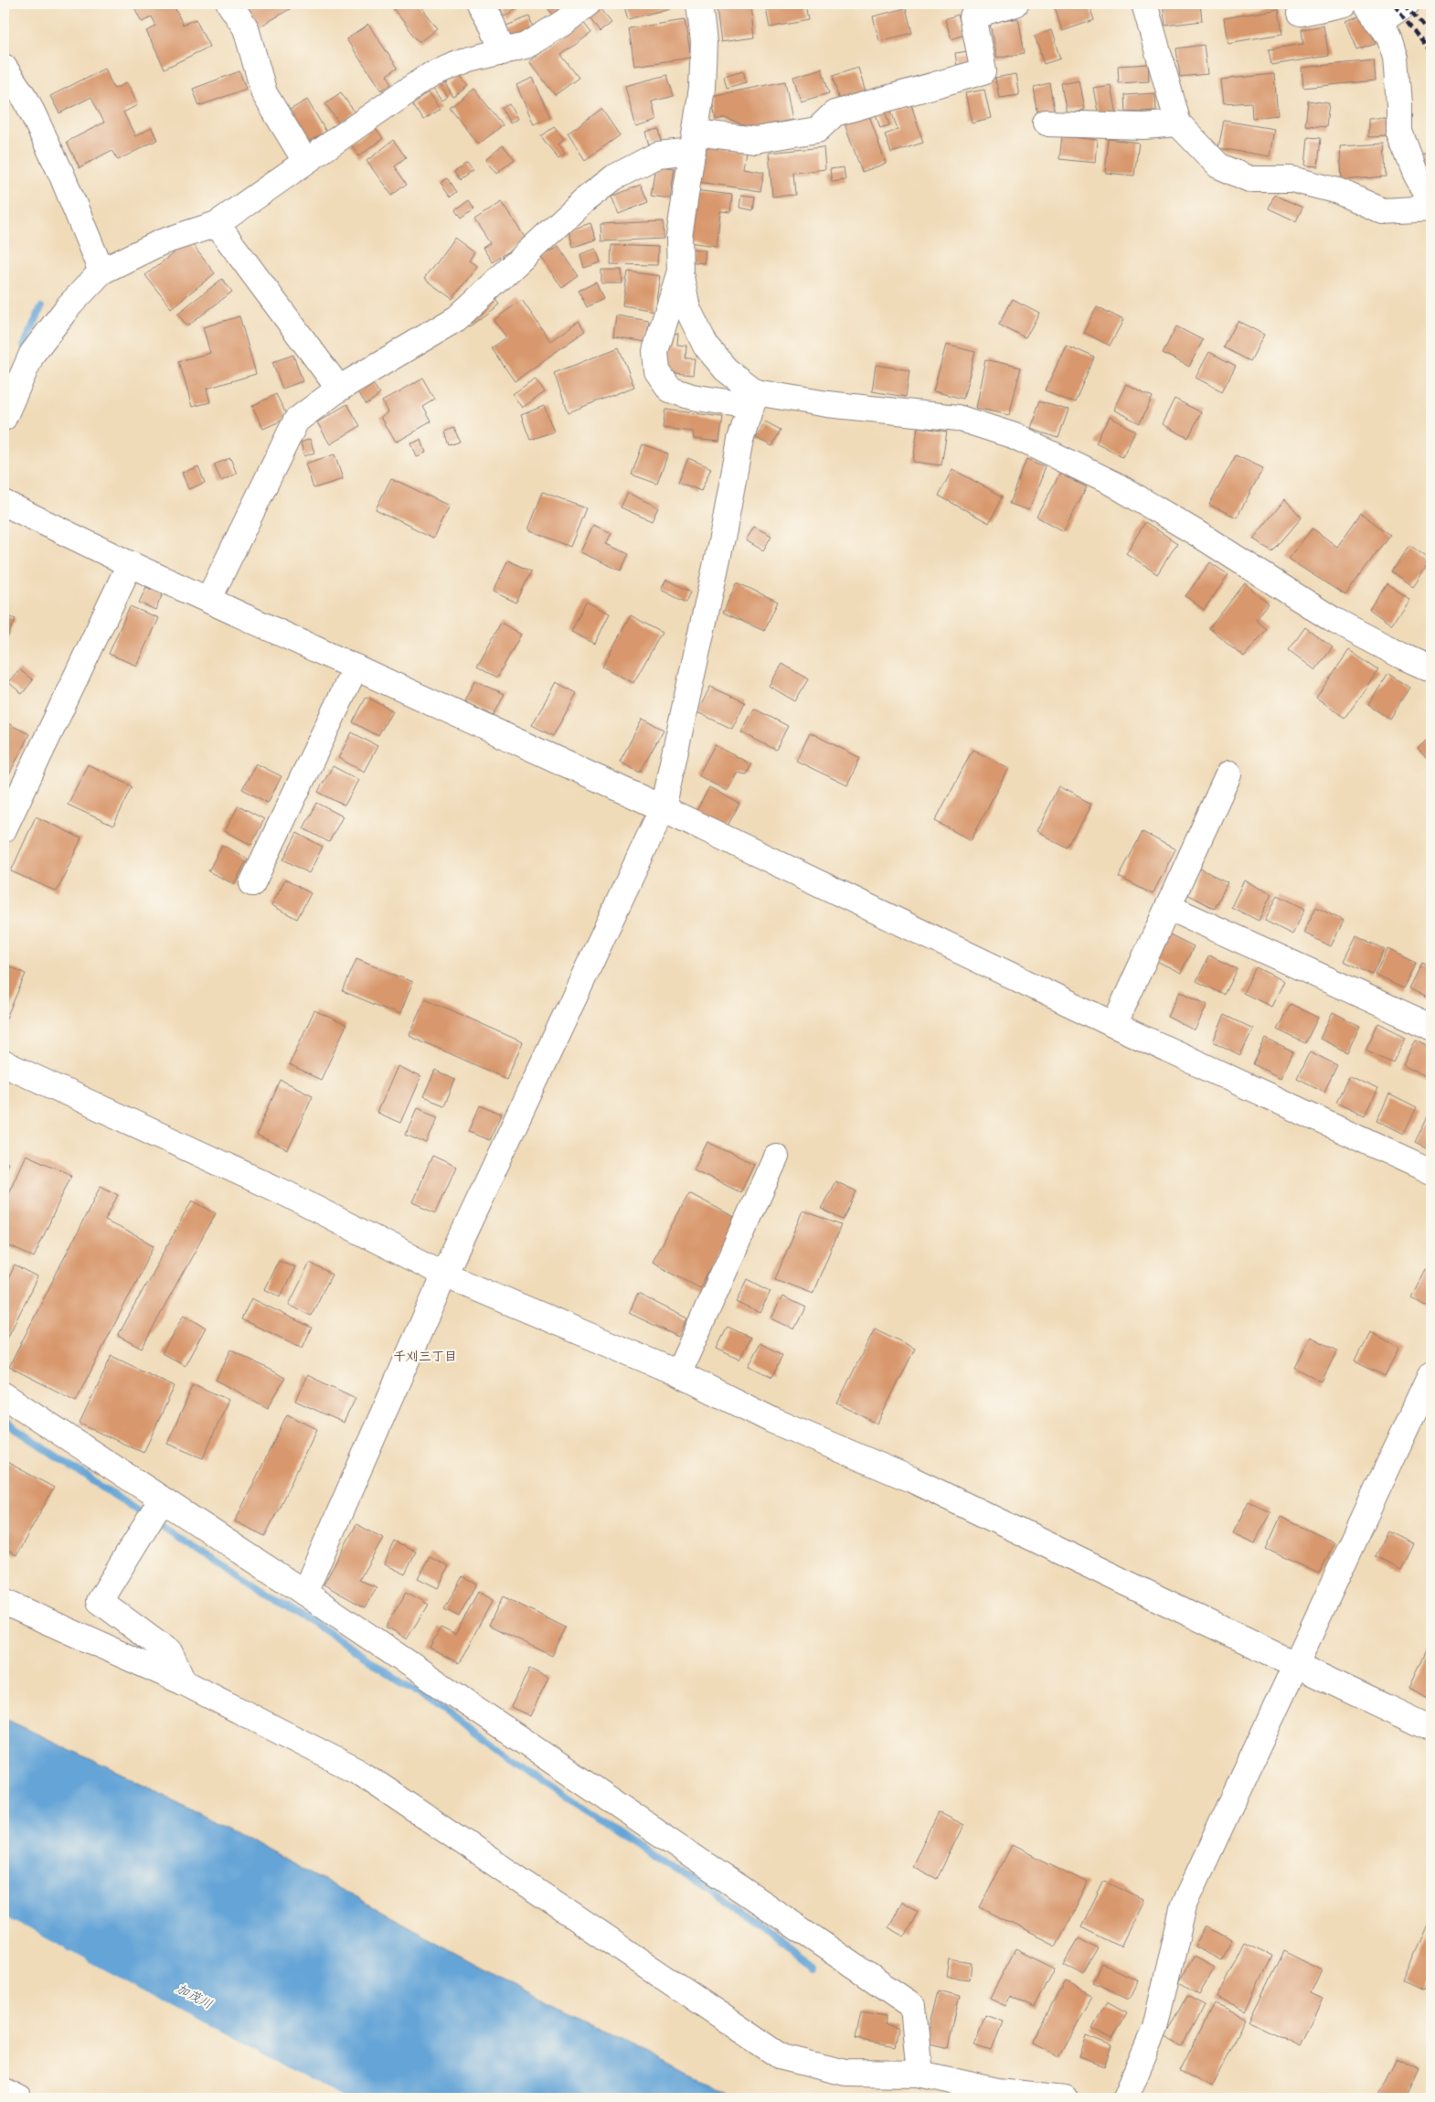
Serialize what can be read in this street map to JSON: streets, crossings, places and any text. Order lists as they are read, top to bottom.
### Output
{
  "districts": ["千刈三丁目"],
  "water": ["加茂川"]
}
